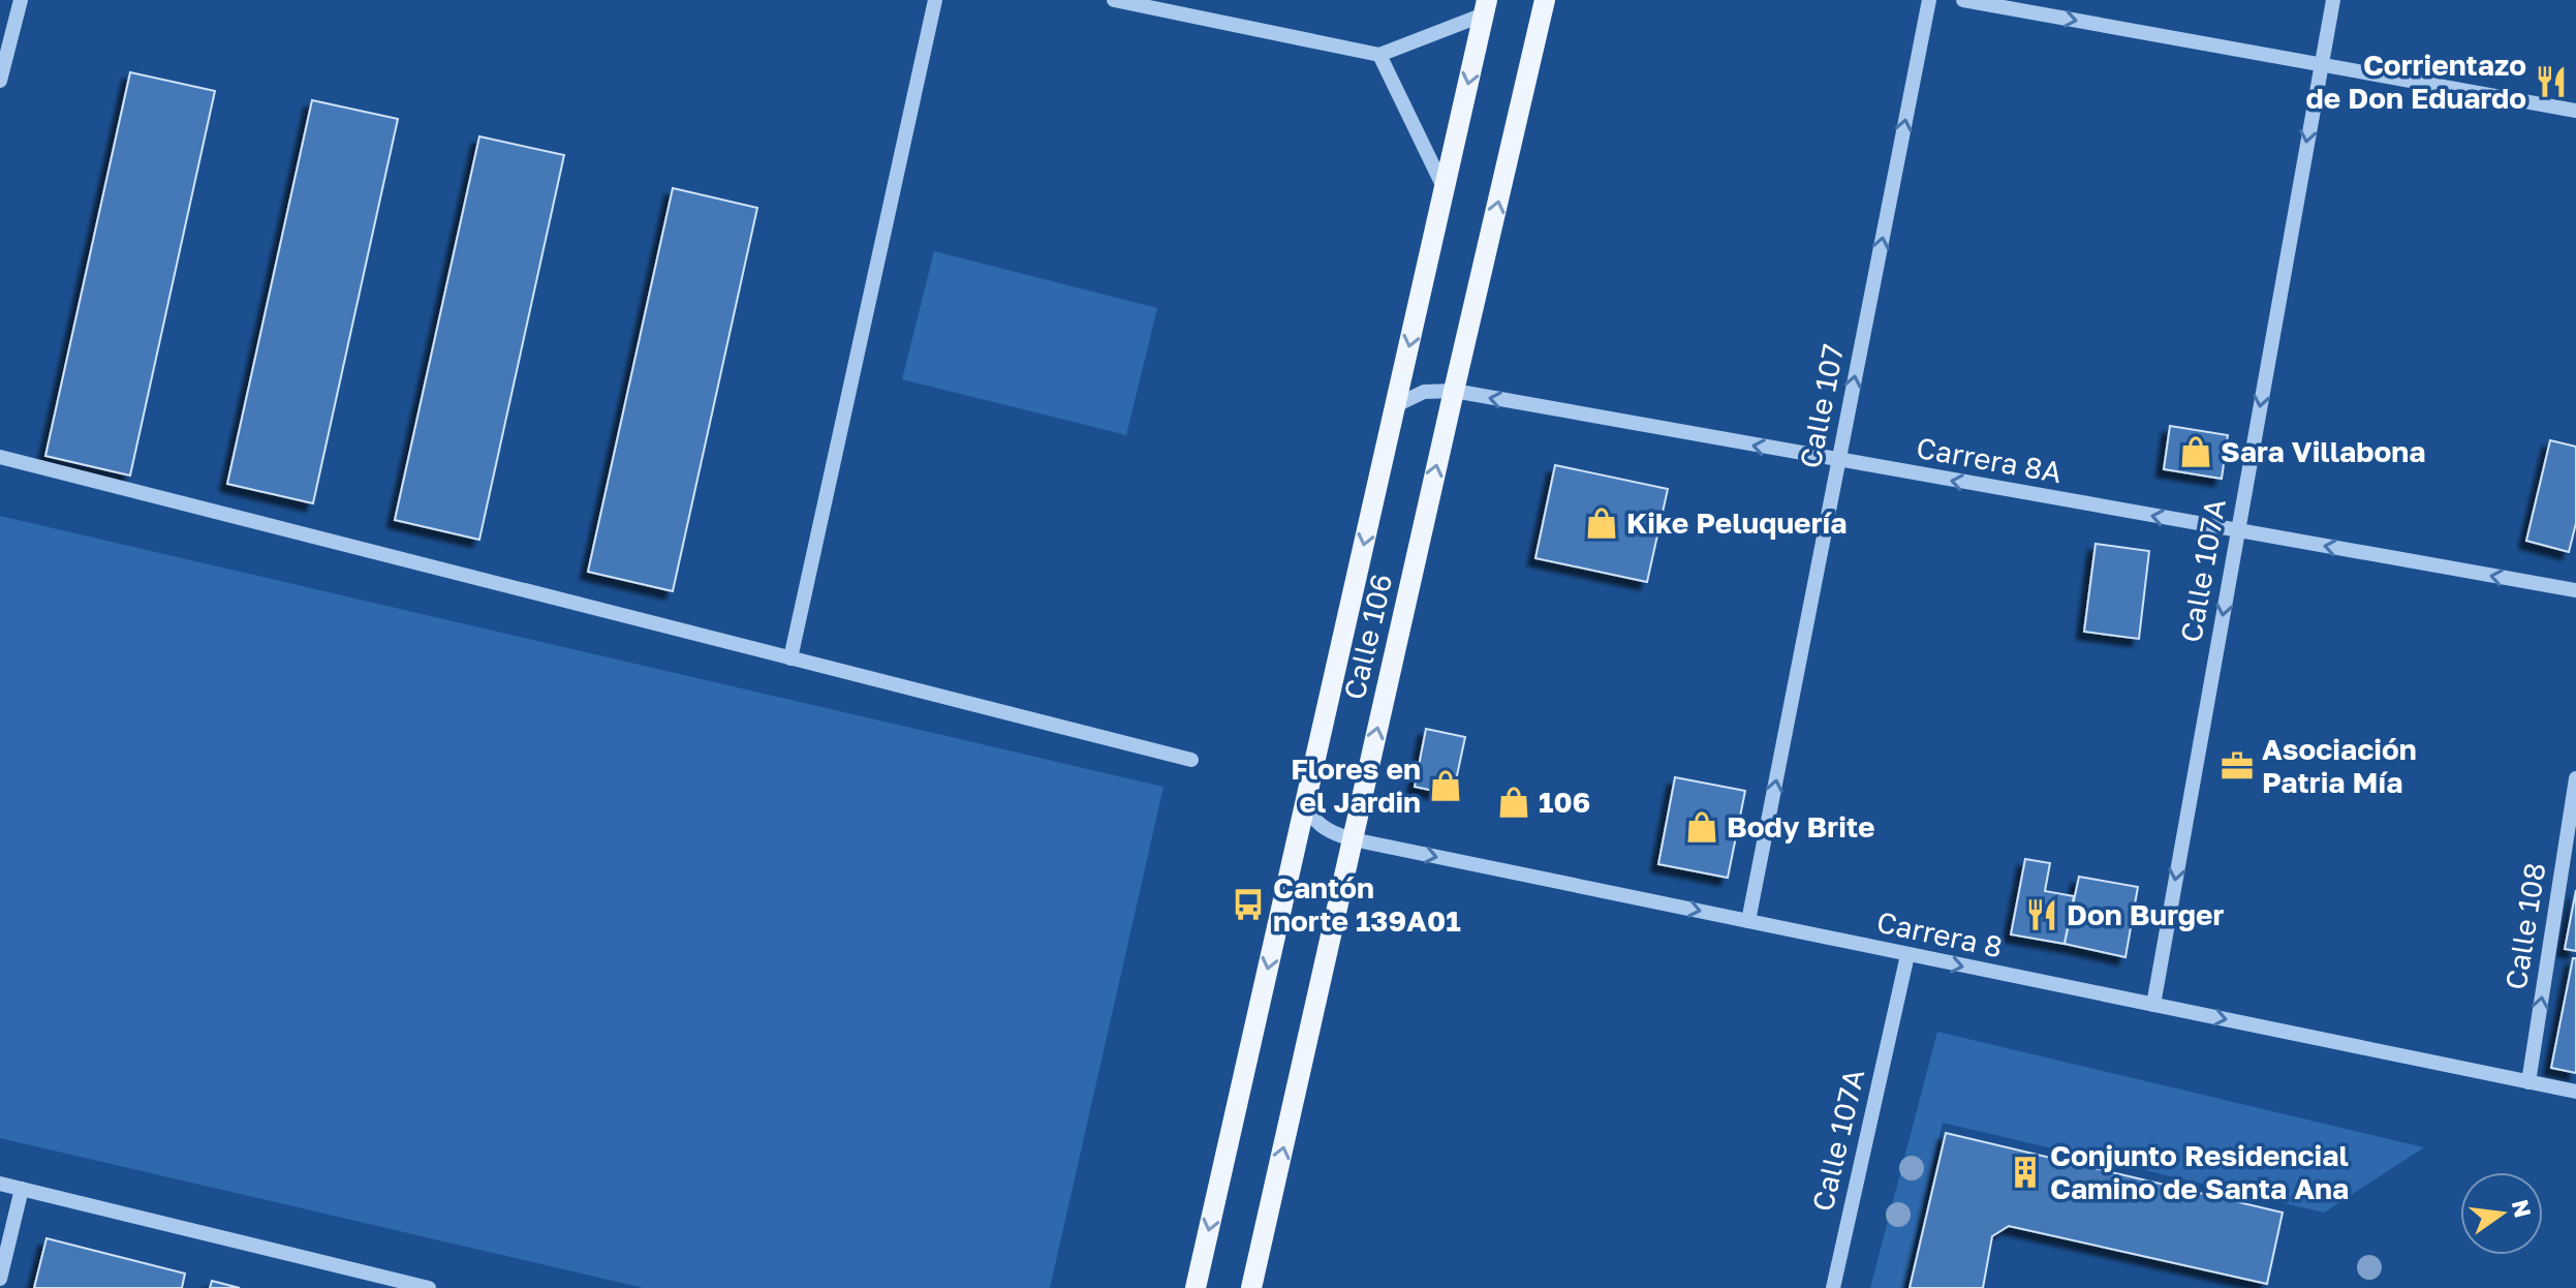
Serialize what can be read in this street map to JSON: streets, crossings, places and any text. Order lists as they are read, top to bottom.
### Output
{
  "streets": {
    "main road": ["Calle 106"],
    "street": [
      "Calle 107",
      "Carrera 8A",
      "Calle 107A",
      "Calle 108",
      "Carrera 8"
    ]
  },
  "crossings": [
    ["Calle 107", "Carrera 8A"],
    ["Calle 107", "Carrera 8"],
    ["Carrera 8A", "Calle 107A"],
    ["Carrera 8A", "Calle 106"],
    ["Calle 107A", "Carrera 8"],
    ["Calle 106", "Carrera 8"],
    ["Calle 108", "Carrera 8"]
  ],
  "one_way": [
    "Calle 107",
    "Carrera 8A",
    "Calle 107A",
    "Calle 108",
    "Carrera 8"
  ],
  "places": {
    "restaurant": ["Corrientazo de Don Eduardo", "Don Burger"],
    "shop": [
      "Sara Villabona",
      "Kike Peluquería",
      "Flores en el Jardin",
      "106",
      "Body Brite"
    ],
    "office": ["Asociación Patria Mía"],
    "bus stop": ["Cantón norte 139A01"],
    "building": ["Conjunto Residencial Camino de Santa Ana"]
  },
  "north": "right"
}
